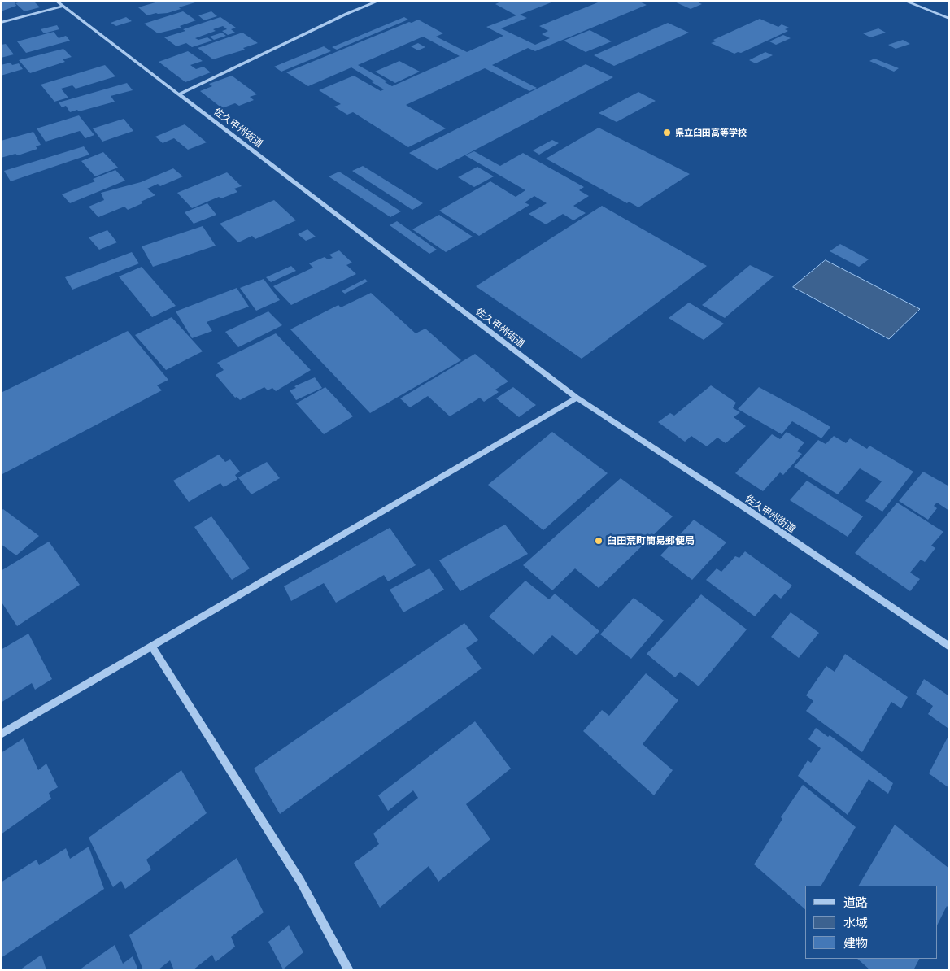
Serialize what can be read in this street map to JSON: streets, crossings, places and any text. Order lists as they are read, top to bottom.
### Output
{
  "streets": {
    "street": ["佐久甲州街道"]
  },
  "places": ["県立臼田高等学校", "臼田荒町簡易郵便局"],
  "legend": ["道路", "水域", "建物"]
}
